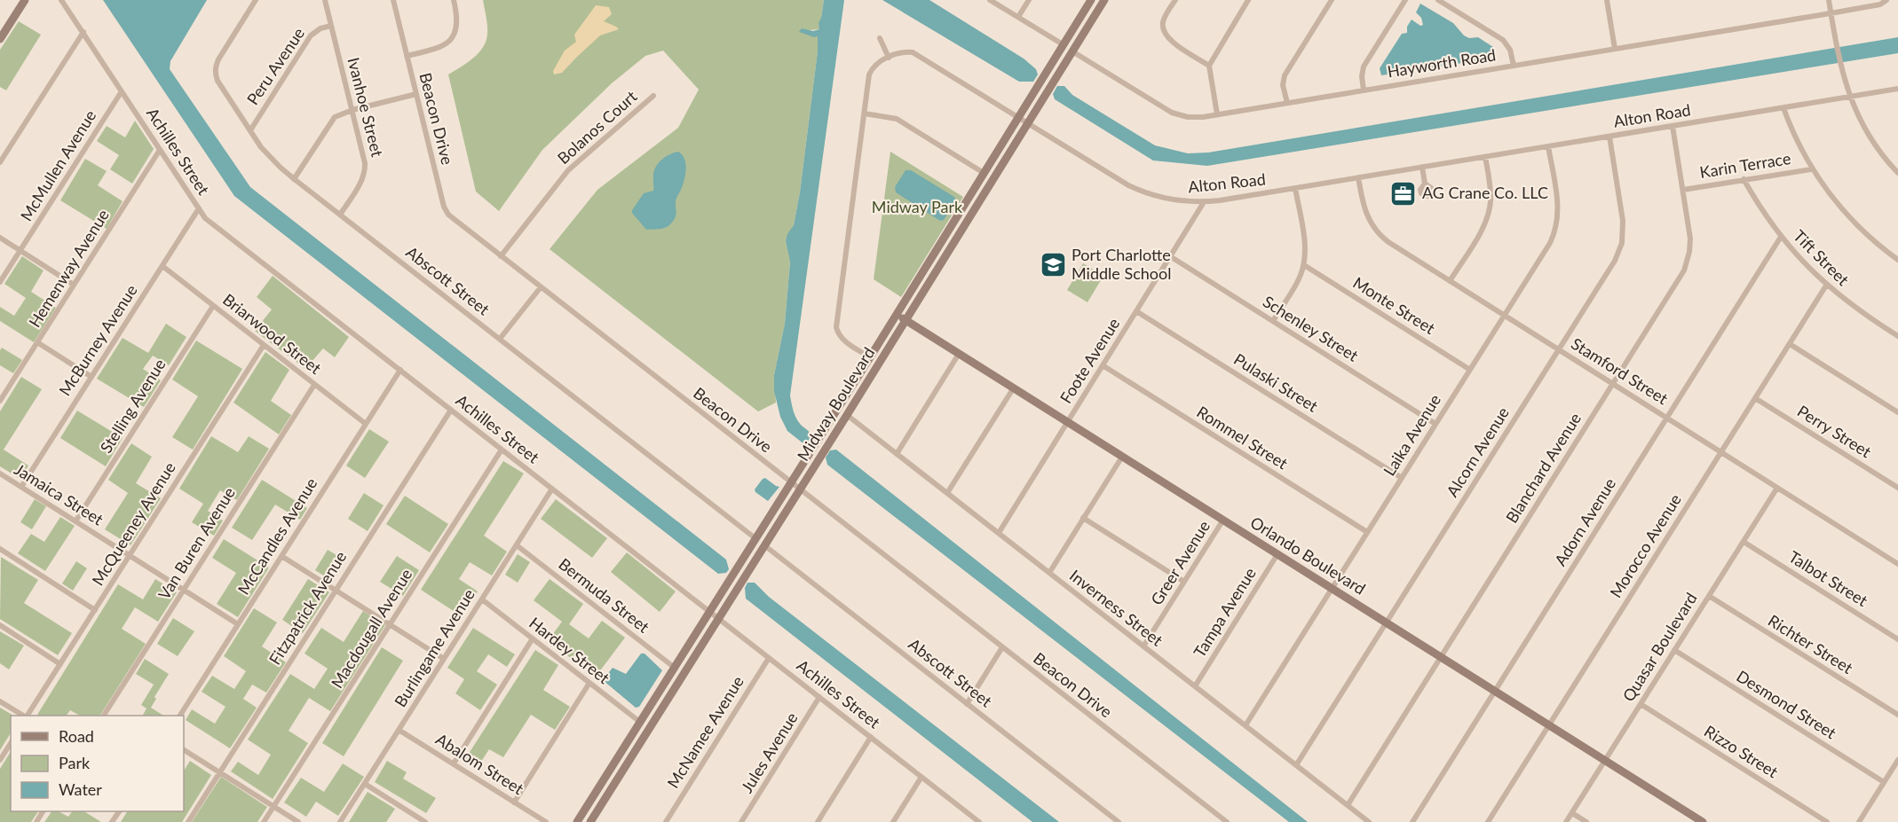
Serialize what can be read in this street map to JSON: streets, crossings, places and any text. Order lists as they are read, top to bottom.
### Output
{
  "streets": {
    "street": [
      "Hayworth Road",
      "Peru Avenue",
      "Ivanhoe Street",
      "Alton Road",
      "Beacon Drive",
      "Bolanos Court",
      "Achilles Street",
      "McMullen Avenue",
      "Karin Terrace",
      "Tift Street",
      "Hemenway Avenue",
      "Abscott Street",
      "Monte Street",
      "Schenley Street",
      "Briarwood Street",
      "McBurney Avenue",
      "Foote Avenue",
      "Stamford Street",
      "Pulaski Street",
      "Midway Boulevard",
      "Stelling Avenue",
      "Perry Street",
      "Laika Avenue",
      "Rommel Street",
      "Alcorn Avenue",
      "Blanchard Avenue",
      "Jamaica Street",
      "Adorn Avenue",
      "McQueeney Avenue",
      "McCandles Avenue",
      "Van Buren Avenue",
      "Morocco Avenue",
      "Orlando Boulevard",
      "Greer Avenue",
      "Talbot Street",
      "Bermuda Street",
      "Fitzpatrick Avenue",
      "Inverness Street",
      "Tampa Avenue",
      "Macdougall Avenue",
      "Richter Street",
      "Quasar Boulevard",
      "Burlingame Avenue",
      "Hardey Street",
      "Desmond Street",
      "McNamee Avenue",
      "Rizzo Street",
      "Jules Avenue",
      "Abalom Street"
    ]
  },
  "crossings": [
    ["Hayworth Road", "Midway Boulevard"],
    ["Peru Avenue", "Ivanhoe Street"],
    ["Peru Avenue", "Abscott Street"],
    ["Ivanhoe Street", "Abscott Street"],
    ["Alton Road", "Foote Avenue"],
    ["Alton Road", "Stamford Street"],
    ["Alton Road", "Midway Boulevard"],
    ["Alton Road", "Laika Avenue"],
    ["Alton Road", "Alcorn Avenue"],
    ["Alton Road", "Blanchard Avenue"],
    ["Beacon Drive", "Bolanos Court"],
    ["Beacon Drive", "Midway Boulevard"],
    ["Achilles Street", "McMullen Avenue"],
    ["Achilles Street", "Hemenway Avenue"],
    ["Achilles Street", "McBurney Avenue"],
    ["Achilles Street", "Midway Boulevard"],
    ["Achilles Street", "McCandles Avenue"],
    ["Achilles Street", "Fitzpatrick Avenue"],
    ["Achilles Street", "Macdougall Avenue"],
    ["Achilles Street", "Burlingame Avenue"],
    ["Achilles Street", "McNamee Avenue"],
    ["Achilles Street", "Jules Avenue"],
    ["Karin Terrace", "Tift Street"],
    ["Karin Terrace", "Blanchard Avenue"],
    ["Tift Street", "Adorn Avenue"],
    ["Tift Street", "Morocco Avenue"],
    ["Abscott Street", "Midway Boulevard"],
    ["Monte Street", "Laika Avenue"],
    ["Schenley Street", "Foote Avenue"],
    ["Schenley Street", "Laika Avenue"],
    ["Briarwood Street", "McBurney Avenue"],
    ["Briarwood Street", "Stelling Avenue"],
    ["Briarwood Street", "McQueeney Avenue"],
    ["Briarwood Street", "McCandles Avenue"],
    ["Briarwood Street", "Van Buren Avenue"],
    ["McBurney Avenue", "Jamaica Street"],
    ["Foote Avenue", "Pulaski Street"],
    ["Foote Avenue", "Rommel Street"],
    ["Foote Avenue", "Orlando Boulevard"],
    ["Foote Avenue", "Inverness Street"],
    ["Stamford Street", "Laika Avenue"],
    ["Stamford Street", "Alcorn Avenue"],
    ["Stamford Street", "Blanchard Avenue"],
    ["Stamford Street", "Adorn Avenue"],
    ["Stamford Street", "Morocco Avenue"],
    ["Stamford Street", "Quasar Boulevard"],
    ["Pulaski Street", "Laika Avenue"],
    ["Midway Boulevard", "Orlando Boulevard"],
    ["Midway Boulevard", "Bermuda Street"],
    ["Midway Boulevard", "Inverness Street"],
    ["Midway Boulevard", "Hardey Street"],
    ["Stelling Avenue", "Jamaica Street"],
    ["Perry Street", "Morocco Avenue"],
    ["Laika Avenue", "Rommel Street"],
    ["Laika Avenue", "Orlando Boulevard"],
    ["Laika Avenue", "Inverness Street"],
    ["Alcorn Avenue", "Orlando Boulevard"],
    ["Alcorn Avenue", "Inverness Street"],
    ["Blanchard Avenue", "Orlando Boulevard"],
    ["Blanchard Avenue", "Inverness Street"],
    ["Jamaica Street", "McQueeney Avenue"],
    ["Jamaica Street", "McCandles Avenue"],
    ["Jamaica Street", "Van Buren Avenue"],
    ["Adorn Avenue", "Orlando Boulevard"],
    ["Morocco Avenue", "Orlando Boulevard"],
    ["Orlando Boulevard", "Greer Avenue"],
    ["Orlando Boulevard", "Tampa Avenue"],
    ["Orlando Boulevard", "Quasar Boulevard"],
    ["Greer Avenue", "Inverness Street"],
    ["Talbot Street", "Quasar Boulevard"],
    ["Bermuda Street", "Burlingame Avenue"],
    ["Inverness Street", "Tampa Avenue"],
    ["Richter Street", "Quasar Boulevard"],
    ["Quasar Boulevard", "Desmond Street"],
    ["Quasar Boulevard", "Rizzo Street"],
    ["Burlingame Avenue", "Hardey Street"],
    ["Burlingame Avenue", "Abalom Street"]
  ],
  "parks": ["Midway Park"],
  "places": {
    "office": ["AG Crane Co. LLC"],
    "school or university": ["Port Charlotte Middle School"]
  },
  "legend": ["Road", "Park", "Water"]
}
